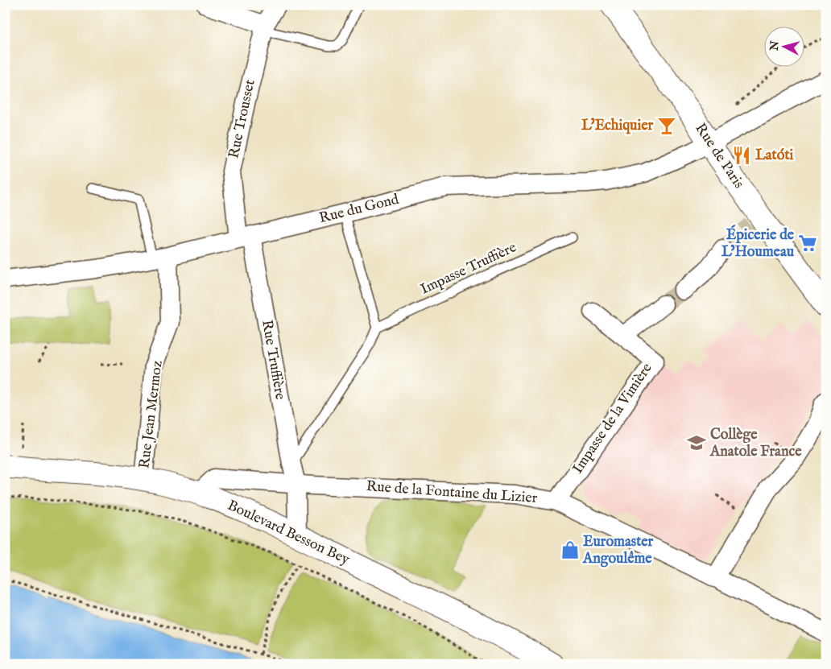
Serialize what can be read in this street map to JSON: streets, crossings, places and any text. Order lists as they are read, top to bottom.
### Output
{
  "streets": {
    "main road": ["Rue de Paris", "Boulevard Besson Bey"],
    "street": [
      "Rue Trousset",
      "Rue du Gond",
      "Rue Truffière",
      "Rue Jean Mermoz",
      "Impasse de la Vimière",
      "Rue de la Fontaine du Lizier"
    ],
    "lane": ["Impasse Truffière"]
  },
  "crossings": [
    ["Rue Trousset", "Rue du Gond"],
    ["Rue Trousset", "Rue Truffière"],
    ["Rue de Paris", "Rue du Gond"],
    ["Rue du Gond", "Rue Truffière"],
    ["Rue du Gond", "Rue Jean Mermoz"],
    ["Rue Truffière", "Rue de la Fontaine du Lizier"],
    ["Rue Truffière", "Boulevard Besson Bey"],
    ["Rue Jean Mermoz", "Boulevard Besson Bey"],
    ["Impasse de la Vimière", "Rue de la Fontaine du Lizier"],
    ["Rue de la Fontaine du Lizier", "Boulevard Besson Bey"]
  ],
  "places": {
    "bar": ["L'Echiquier"],
    "restaurant": ["Latóti"],
    "supermarket": ["Épicerie de L’Houmeau"],
    "school or university": ["Collège Anatole France"],
    "shop": ["Euromaster Angoulême"]
  },
  "north": "left"
}
